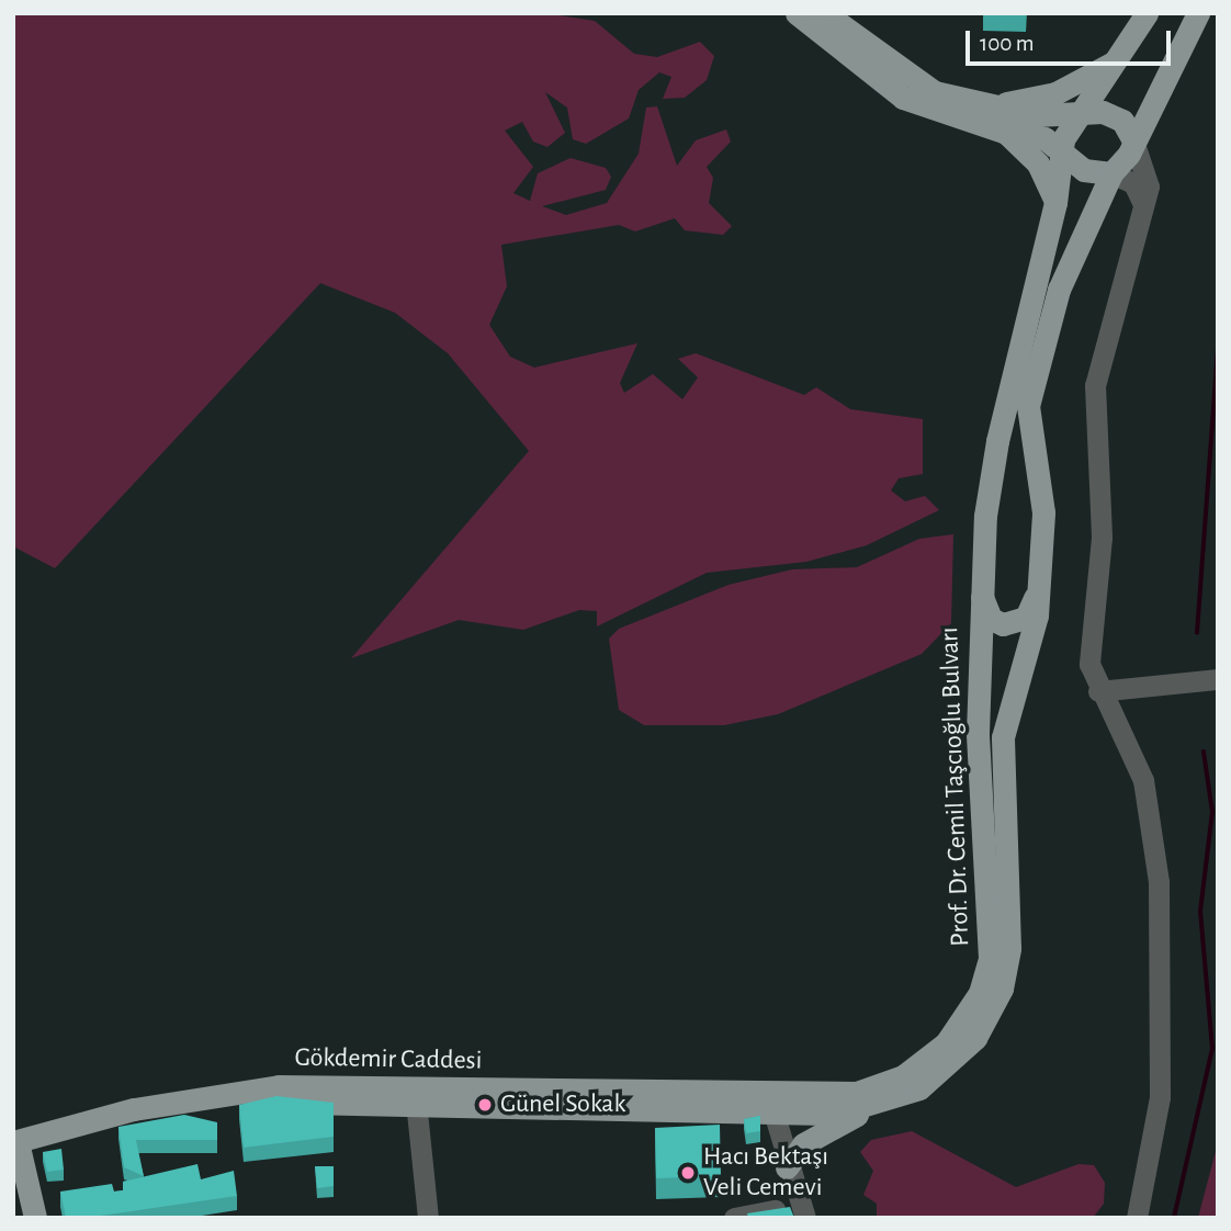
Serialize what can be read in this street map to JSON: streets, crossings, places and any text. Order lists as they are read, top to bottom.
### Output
{
  "streets": {
    "main road": ["Prof. Dr. Cemil Taşcıoğlu Bulvarı", "Gökdemir Caddesi"]
  },
  "crossings": [
    ["Prof. Dr. Cemil Taşcıoğlu Bulvarı", "Gökdemir Caddesi"]
  ],
  "places": ["Günel Sokak", "Hacı Bektaşı Veli Cemevi"],
  "scale_bar": "100 m"
}
